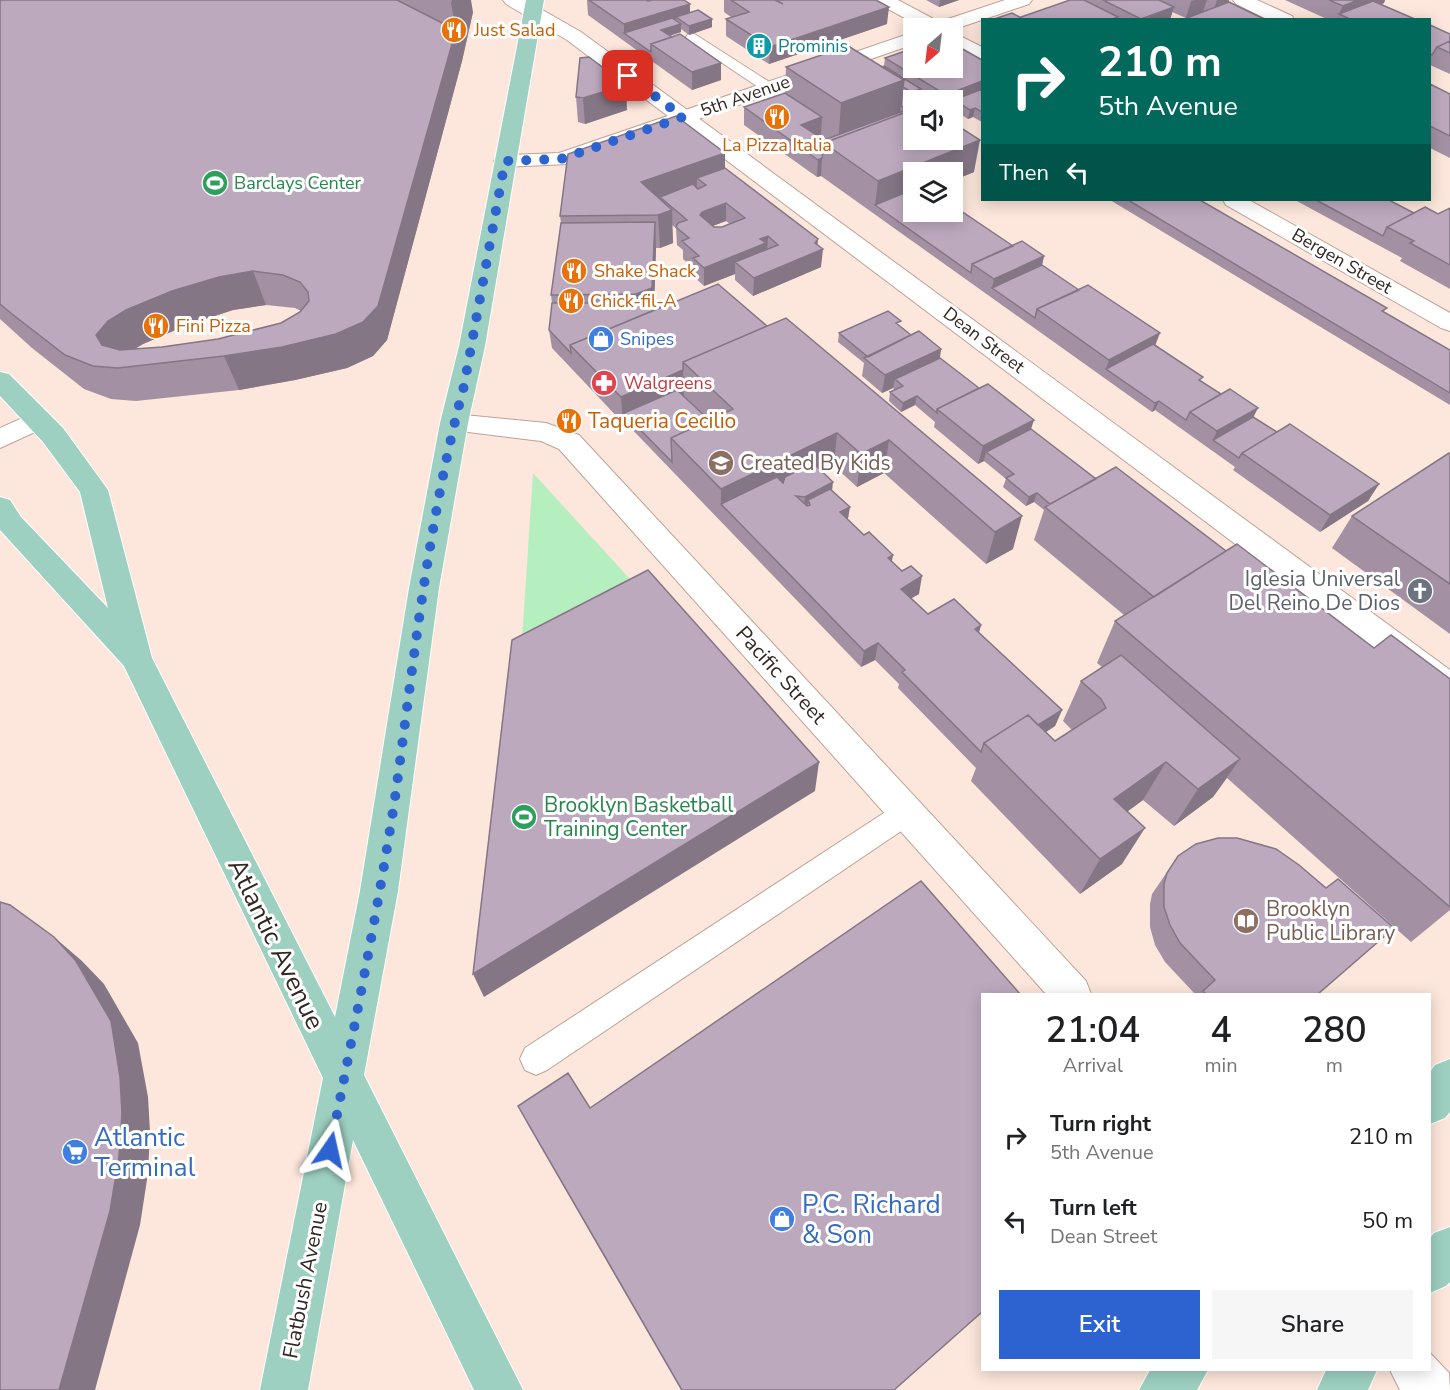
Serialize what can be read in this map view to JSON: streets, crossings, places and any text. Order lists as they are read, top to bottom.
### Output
{
  "streets": {
    "main road": ["Atlantic Avenue", "Flatbush Avenue"],
    "street": [
      "5th Avenue",
      "Bergen Street",
      "Dean Street",
      "Pacific Street"
    ]
  },
  "crossings": [
    ["5th Avenue", "Dean Street"],
    ["5th Avenue", "Flatbush Avenue"],
    ["Dean Street", "Flatbush Avenue"],
    ["Pacific Street", "Flatbush Avenue"],
    ["Atlantic Avenue", "Flatbush Avenue"]
  ],
  "places": {
    "restaurant": [
      "Just Salad",
      "La Pizza Italia",
      "Shake Shack",
      "Chick-fil-A",
      "Fini Pizza",
      "Taqueria Cecilio"
    ],
    "building": ["Prominis"],
    "sports": ["Barclays Center", "Brooklyn Basketball Training Center"],
    "shop": ["Snipes", "P.C. Richard & Son"],
    "pharmacy": ["Walgreens"],
    "school or university": ["Created By Kids"],
    "church": ["Iglesia Universal Del Reino De Dios"],
    "library": ["Brooklyn Public Library"],
    "supermarket": ["Atlantic Terminal"]
  },
  "north": "bottom left",
  "page": {
    "turn": ["210 m", "5th Avenue"],
    "then": "Then",
    "eta": [
      "21:04",
      "Arrival",
      "4",
      "min",
      "280",
      "m"
    ],
    "list": [
      {
        "name": "Turn right",
        "note": "5th Avenue",
        "value": "210 m"
      },
      {
        "name": "Turn left",
        "note": "Dean Street",
        "value": "50 m"
      }
    ],
    "buttons": ["Exit", "Share"]
  }
}
